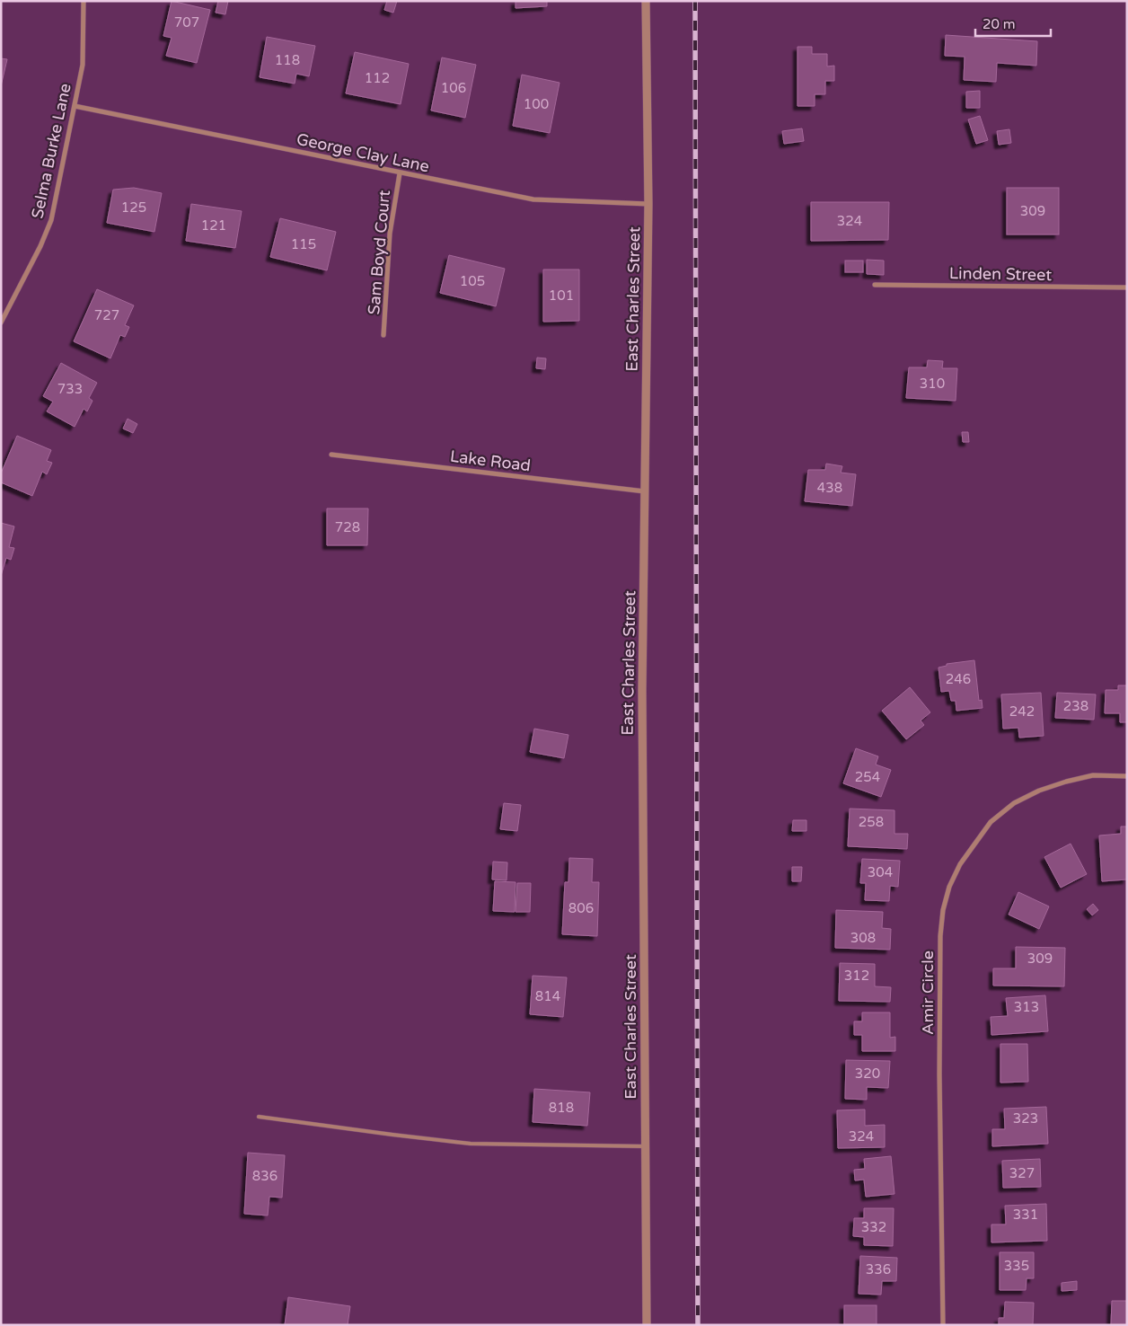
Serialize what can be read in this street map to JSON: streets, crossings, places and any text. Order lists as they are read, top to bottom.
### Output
{
  "streets": {
    "street": [
      "Selma Burke Lane",
      "George Clay Lane",
      "Sam Boyd Court",
      "Linden Street",
      "East Charles Street",
      "Lake Road",
      "Amir Circle"
    ]
  },
  "crossings": [
    ["Selma Burke Lane", "George Clay Lane"],
    ["George Clay Lane", "Sam Boyd Court"],
    ["George Clay Lane", "East Charles Street"],
    ["East Charles Street", "Lake Road"]
  ],
  "house_numbers": [
    "707",
    "118",
    "112",
    "106",
    "100",
    "125",
    "309",
    "324",
    "121",
    "115",
    "105",
    "101",
    "727",
    "310",
    "733",
    "438",
    "728",
    "246",
    "238",
    "242",
    "254",
    "258",
    "304",
    "806",
    "308",
    "309",
    "312",
    "814",
    "313",
    "320",
    "818",
    "323",
    "324",
    "327",
    "836",
    "331",
    "332",
    "335",
    "336"
  ],
  "scale_bar": "20 m"
}
